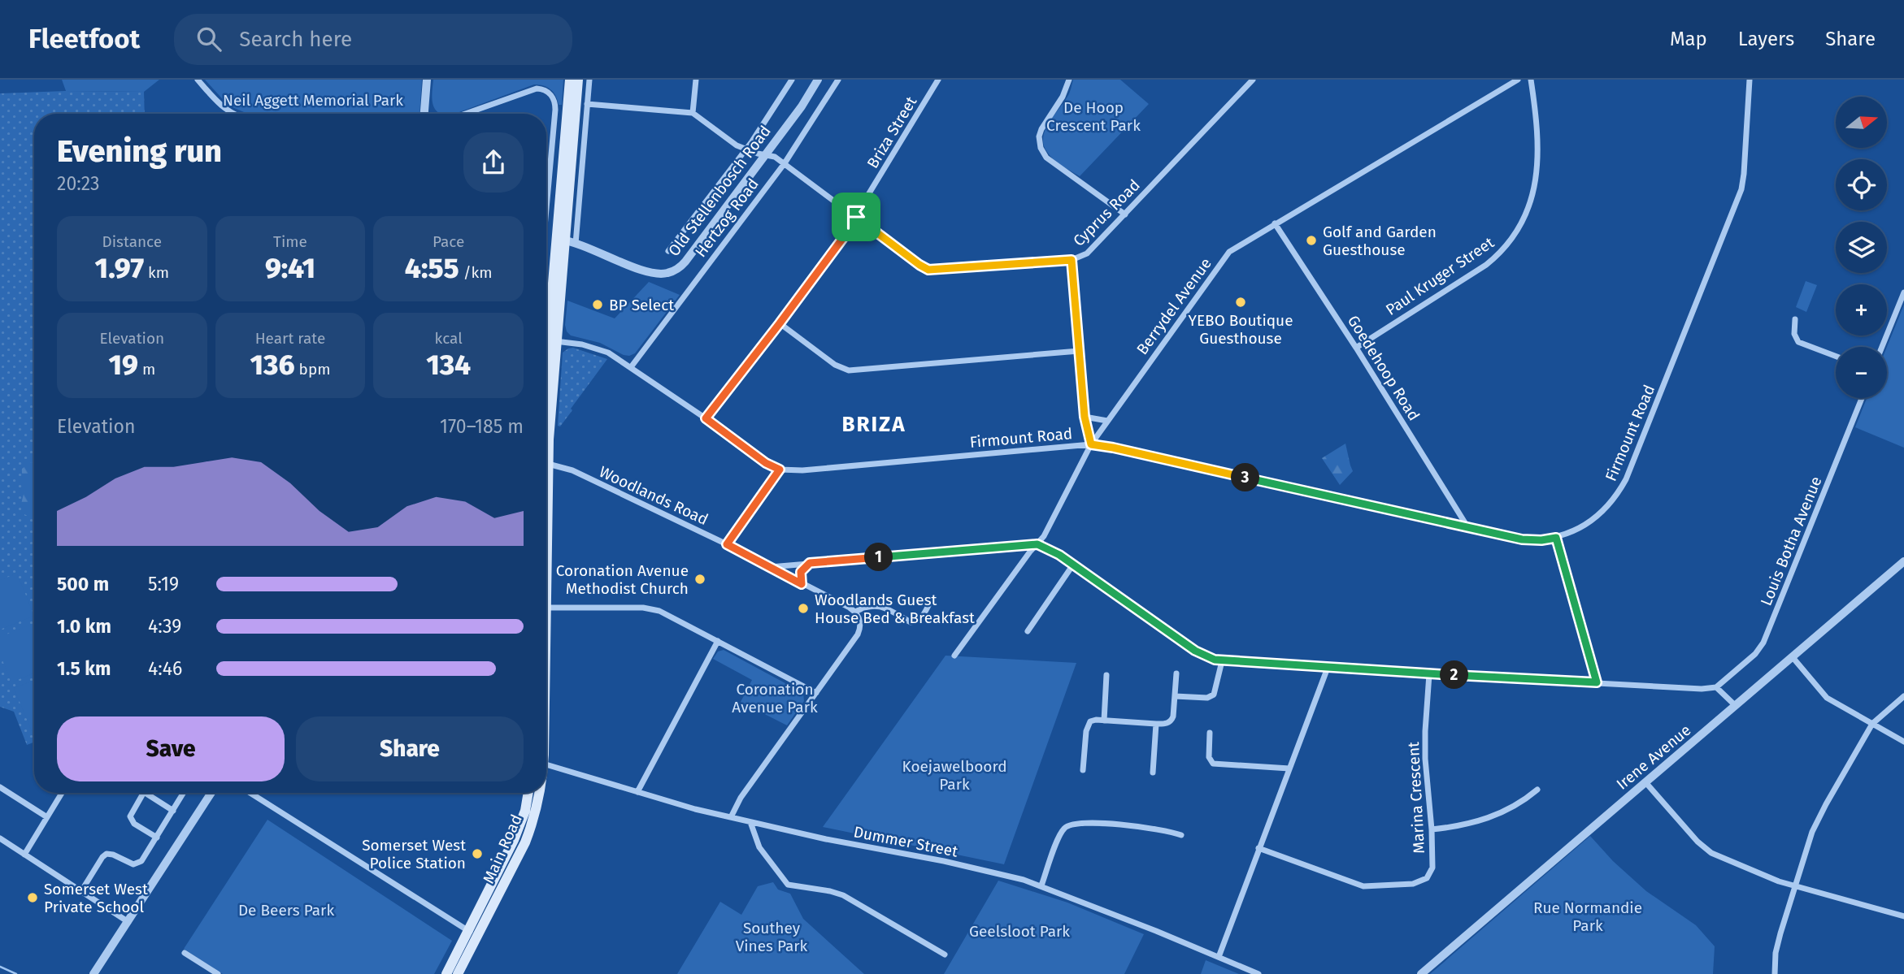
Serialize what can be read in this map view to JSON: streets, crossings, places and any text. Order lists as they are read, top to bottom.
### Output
{
  "streets": {
    "main road": ["Main Road"],
    "street": [
      "Briza Street",
      "Old Stellenbosch Road",
      "Cyprus Road",
      "Hertzog Road",
      "Paul Kruger Street",
      "Berrydel Avenue",
      "Goedehoop Road",
      "Firmount Road",
      "Woodlands Road",
      "Louis Botha Avenue",
      "Irene Avenue",
      "Marina Crescent",
      "Dummer Street"
    ]
  },
  "crossings": [
    ["Briza Street", "Cyprus Road"],
    ["Old Stellenbosch Road", "Cyprus Road"],
    ["Old Stellenbosch Road", "Main Road"],
    ["Cyprus Road", "Hertzog Road"],
    ["Paul Kruger Street", "Goedehoop Road"],
    ["Berrydel Avenue", "Goedehoop Road"],
    ["Berrydel Avenue", "Firmount Road"],
    ["Goedehoop Road", "Firmount Road"],
    ["Woodlands Road", "Main Road"]
  ],
  "districts": ["BRIZA"],
  "parks": [
    "Neil Aggett Memorial Park",
    "De Hoop Crescent Park",
    "Coronation Avenue Park",
    "Koejawelboord Park",
    "Rue Normandie Park",
    "De Beers Park",
    "Southey Vines Park",
    "Geelsloot Park"
  ],
  "places": [
    "Golf and Garden Guesthouse",
    "YEBO Boutique Guesthouse",
    "BP Select",
    "Coronation Avenue Methodist Church",
    "Woodlands Guest House Bed & Breakfast",
    "Somerset West Police Station",
    "Somerset West Private School"
  ],
  "north": "right",
  "page": {
    "header": "Fleetfoot",
    "search": "Search here",
    "nav": ["Map", "Layers", "Share"],
    "map_buttons": ["+", "−"],
    "heading": ["Evening run", "20:23"],
    "stats": [
      ["Distance", "1.97 km"],
      ["Time", "9:41"],
      ["Pace", "4:55 /km"],
      ["Elevation", "19 m"],
      ["Heart rate", "136 bpm"],
      ["kcal", "134"]
    ],
    "chart": ["Elevation", "170–185 m"],
    "pins": ["3", "1", "2"],
    "list": [
      {
        "name": "500 m",
        "note": "5:19"
      },
      {
        "name": "1.0 km",
        "note": "4:39"
      },
      {
        "name": "1.5 km",
        "note": "4:46"
      }
    ],
    "buttons": ["Save", "Share"]
  }
}
